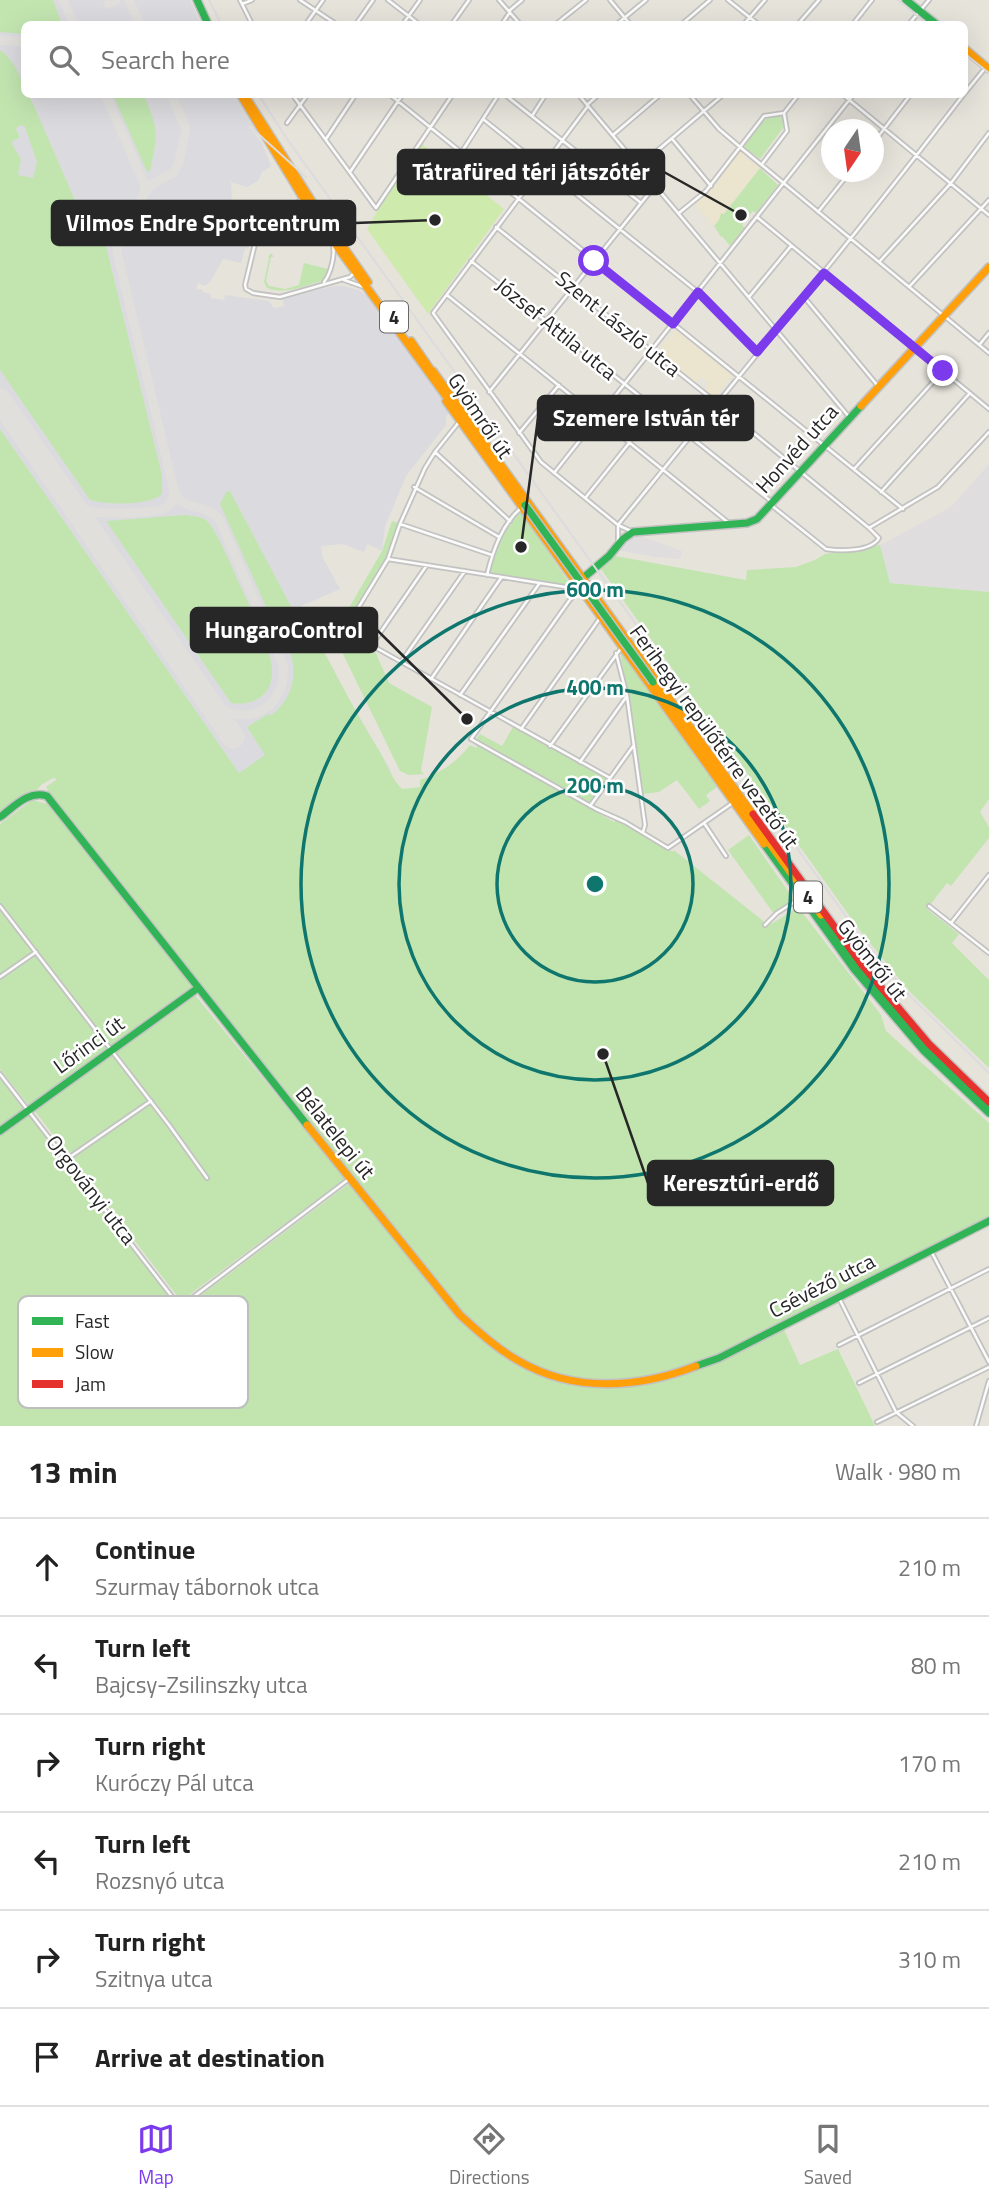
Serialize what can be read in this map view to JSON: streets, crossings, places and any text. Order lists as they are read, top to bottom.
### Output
{
  "streets": {
    "main road": [
      "4",
      "Gyömrői út",
      "Honvéd utca",
      "Ferihegyi repülőtérre vezető út",
      "Lőrinci út",
      "Bélatelepi út",
      "Csévéző utca"
    ],
    "street": ["Szent László utca", "József Attila utca", "Orgoványi utca"]
  },
  "crossings": [
    ["Szent László utca", "József Attila utca"],
    ["Szent László utca", "Honvéd utca"],
    ["József Attila utca", "Honvéd utca"],
    ["Gyömrői út", "Ferihegyi repülőtérre vezető út"],
    ["Lőrinci út", "Bélatelepi út"],
    ["Lőrinci út", "Orgoványi utca"],
    ["Bélatelepi út", "Orgoványi utca"],
    ["Bélatelepi út", "Csévéző utca"]
  ],
  "places": [
    "Tátrafüred téri játszótér",
    "Vilmos Endre Sportcentrum",
    "Szemere István tér",
    "HungaroControl",
    "Keresztúri-erdő"
  ],
  "legend": ["Fast", "Slow", "Jam"],
  "north": "bottom",
  "page": {
    "search": "Search here",
    "heading": ["13 min", "Walk · 980 m"],
    "list": [
      ["Continue", "Szurmay tábornok utca", "210 m"],
      ["Turn left", "Bajcsy-Zsilinszky utca", "80 m"],
      ["Turn right", "Kuróczy Pál utca", "170 m"],
      ["Turn left", "Rozsnyó utca", "210 m"],
      ["Turn right", "Szitnya utca", "310 m"],
      "Arrive at destination"
    ],
    "nav": ["Map", "Directions", "Saved"]
  },
  "rings": ["600 m", "400 m", "200 m"]
}
